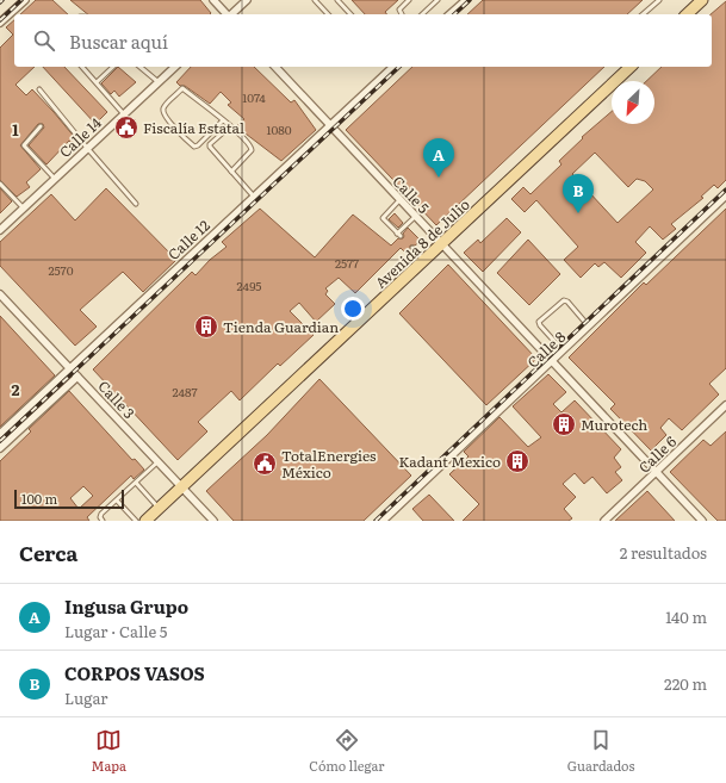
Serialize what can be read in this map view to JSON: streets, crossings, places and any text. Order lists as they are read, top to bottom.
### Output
{
  "streets": {
    "main road": ["Avenida 8 de Julio"],
    "street": [
      "Calle 14",
      "Calle 5",
      "Calle 12",
      "Calle 8",
      "Calle 3",
      "Calle 6"
    ]
  },
  "crossings": [
    ["Calle 5", "Calle 12"],
    ["Calle 5", "Avenida 8 de Julio"],
    ["Calle 5", "Calle 8"],
    ["Calle 5", "Calle 6"],
    ["Calle 12", "Calle 3"],
    ["Avenida 8 de Julio", "Calle 3"]
  ],
  "places": {
    "public building": ["Fiscalía Estatal", "TotalEnergies México"],
    "building": ["Tienda Guardian", "Murotech", "Kadant Mexico"]
  },
  "house_numbers": [
    "1074",
    "1080",
    "2577",
    "2570",
    "2495",
    "2487"
  ],
  "scale_bar": "100 m",
  "north": "bottom left",
  "page": {
    "search": "Buscar aquí",
    "pins": ["A", "B"],
    "scale": "100 m",
    "heading": ["Cerca", "2 resultados"],
    "list": [
      {
        "mark": "A",
        "name": "Ingusa Grupo",
        "note": "Lugar · Calle 5",
        "value": "140 m"
      },
      {
        "mark": "B",
        "name": "CORPOS VASOS",
        "note": "Lugar",
        "value": "220 m"
      }
    ],
    "nav": ["Mapa", "Cómo llegar", "Guardados"]
  },
  "grid": {
    "rows": ["1", "2"]
  }
}
